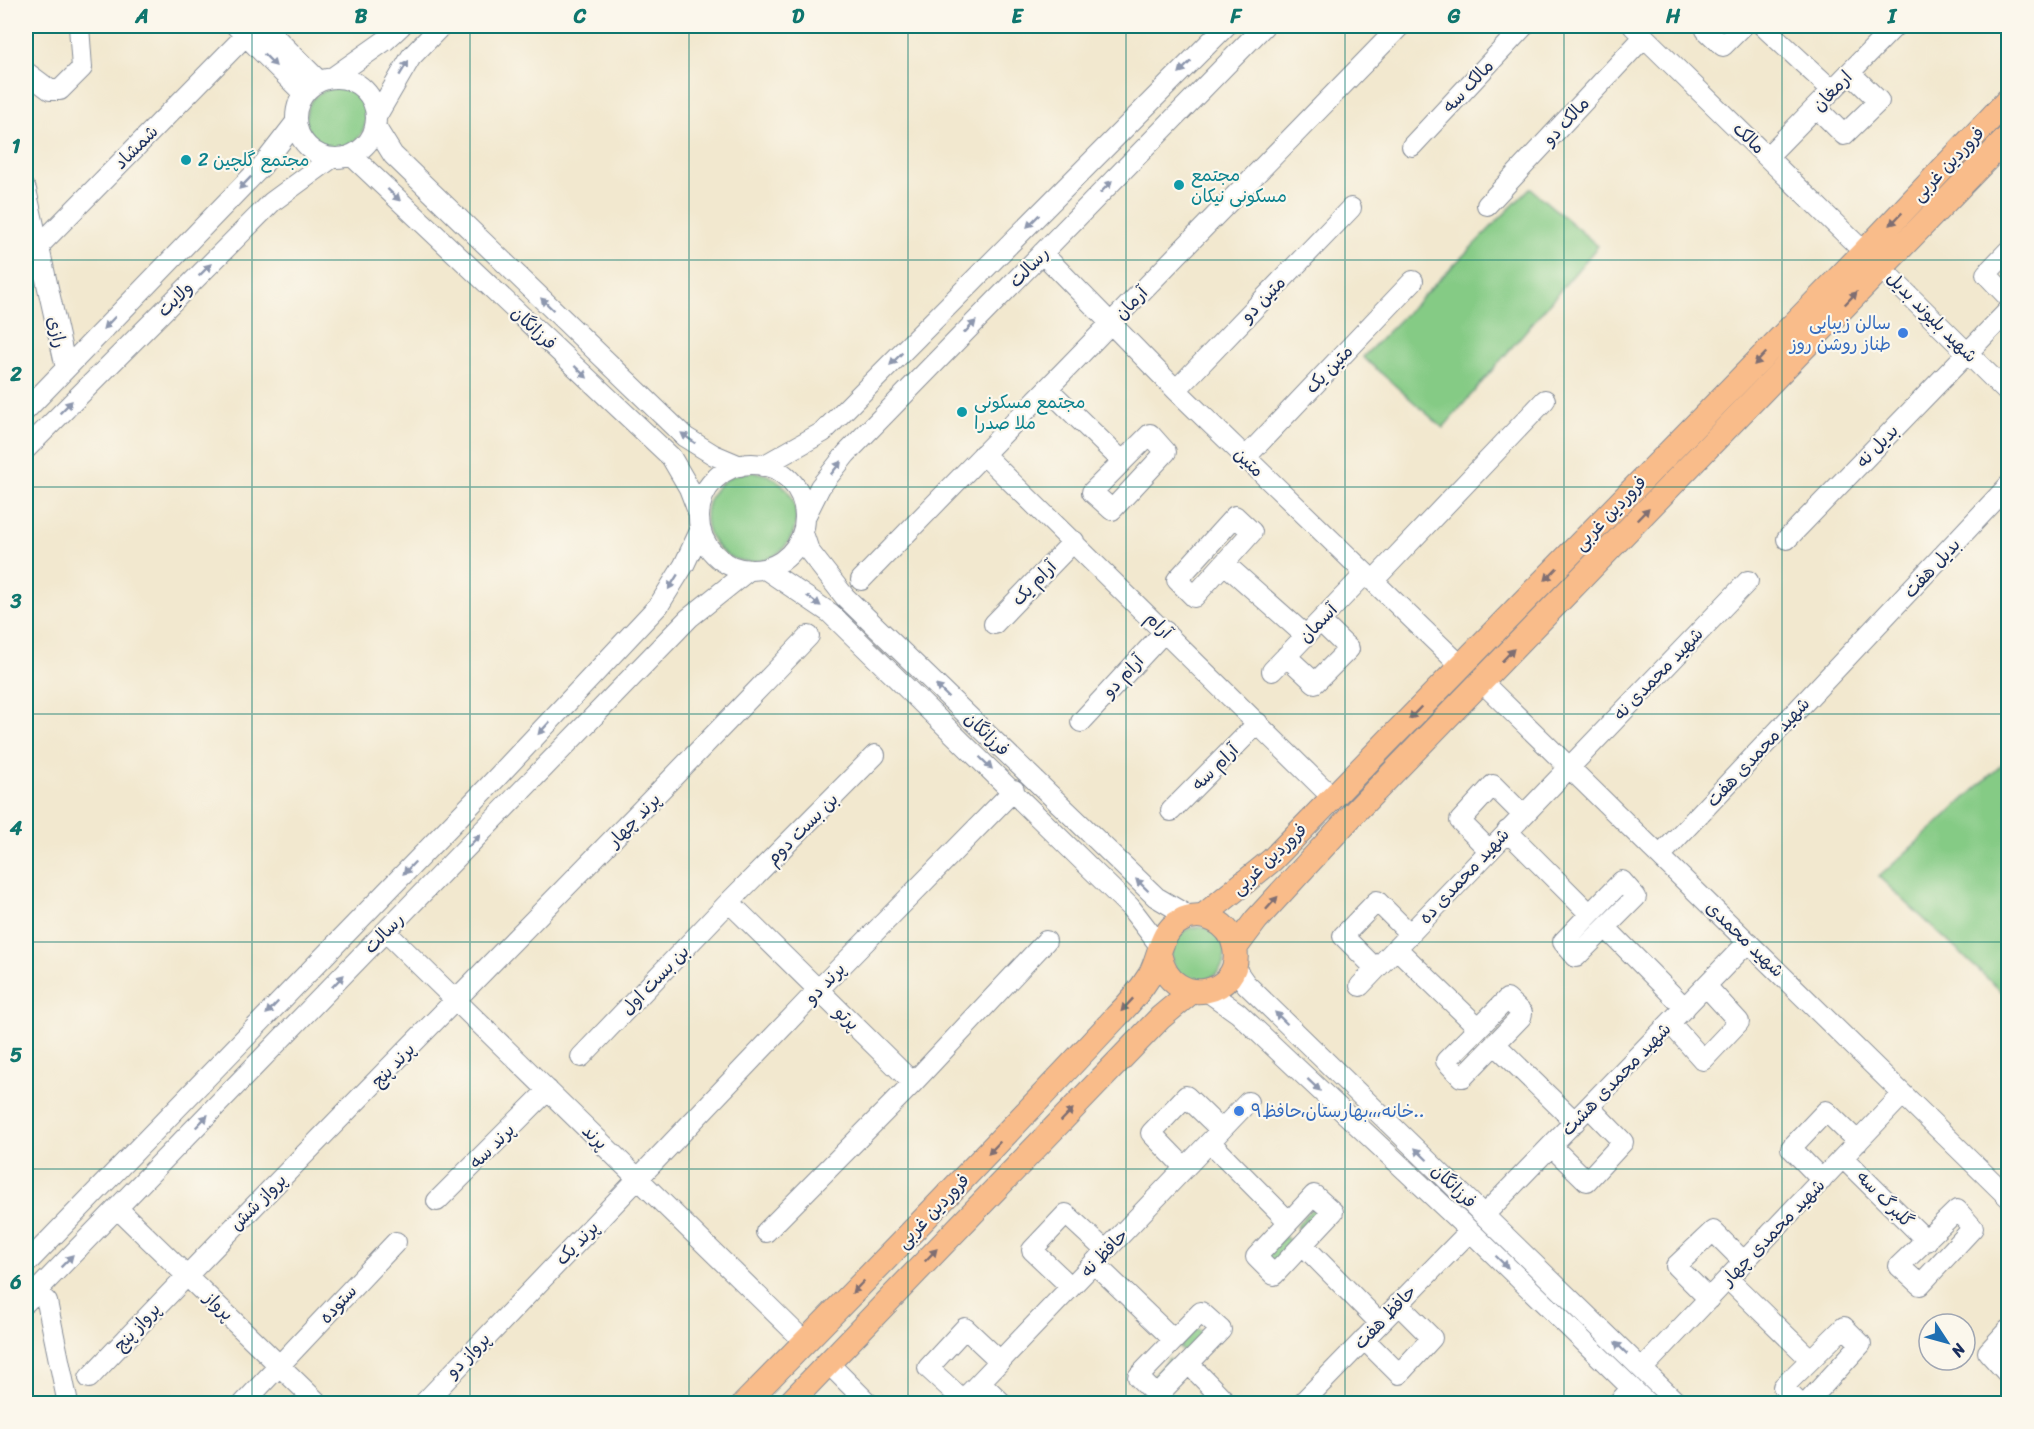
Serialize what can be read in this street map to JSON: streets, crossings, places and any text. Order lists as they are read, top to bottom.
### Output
{
  "streets": {
    "main road": ["فروردین غربی"],
    "street": [
      "مالک سه",
      "ارمغان",
      "مالک دو",
      "مالک",
      "شمشاد",
      "رسالت",
      "ولایت",
      "متین دو",
      "آرمان",
      "شهید بلیوند بدیل",
      "فرزانگان",
      "رازی",
      "متین یک",
      "بدیل نه",
      "متین",
      "بدیل هفت",
      "آرام یک",
      "آسمان",
      "آرام",
      "شهید محمدی نه",
      "آرام دو",
      "شهید محمدی هفت",
      "آرام سه",
      "پرند چهار",
      "بن بست دوم",
      "شهید محمدی ده",
      "شهید محمدی",
      "بن بست اول",
      "پرند دو",
      "پرتو",
      "پرند پنج",
      "شهید محمدی هشت",
      "پرند",
      "پرند سه",
      "گلبرگ سه",
      "پرواز شش",
      "شهید محمدی چهار",
      "پرند یک",
      "حافظ نه",
      "ستوده",
      "پرواز",
      "حافظ هفت",
      "پرواز پنج",
      "پرواز دو"
    ]
  },
  "crossings": [
    ["ارمغان", "مالک"],
    ["مالک دو", "مالک"],
    ["مالک", "فروردین غربی"],
    ["مالک", "شهید بلیوند بدیل"],
    ["شمشاد", "رازی"],
    ["فروردین غربی", "شهید بلیوند بدیل"],
    ["فروردین غربی", "فرزانگان"],
    ["فروردین غربی", "متین"],
    ["فروردین غربی", "آرام"],
    ["فروردین غربی", "شهید محمدی"],
    ["فروردین غربی", "پرند"],
    ["رسالت", "فرزانگان"],
    ["رسالت", "متین"],
    ["رسالت", "پرند"],
    ["رسالت", "پرواز"],
    ["ولایت", "فرزانگان"],
    ["ولایت", "رازی"],
    ["متین دو", "متین"],
    ["آرمان", "متین"],
    ["آرمان", "آرام"],
    ["شهید بلیوند بدیل", "بدیل نه"],
    ["فرزانگان", "پرند دو"],
    ["فرزانگان", "شهید محمدی هشت"],
    ["فرزانگان", "شهید محمدی چهار"],
    ["فرزانگان", "حافظ هفت"],
    ["متین یک", "متین"],
    ["متین", "آسمان"],
    ["بدیل هفت", "شهید محمدی هفت"],
    ["آرام یک", "آرام"],
    ["آرام", "آرام دو"],
    ["آرام", "آرام سه"],
    ["شهید محمدی نه", "شهید محمدی ده"],
    ["شهید محمدی نه", "شهید محمدی"],
    ["شهید محمدی هفت", "شهید محمدی"],
    ["پرند چهار", "پرند پنج"],
    ["پرند چهار", "پرند"],
    ["بن بست دوم", "بن بست اول"],
    ["بن بست دوم", "پرتو"],
    ["شهید محمدی ده", "شهید محمدی"],
    ["شهید محمدی", "شهید محمدی هشت"],
    ["شهید محمدی", "شهید محمدی چهار"],
    ["بن بست اول", "پرتو"],
    ["پرند دو", "پرتو"],
    ["پرند دو", "پرند"],
    ["پرند دو", "پرند یک"],
    ["پرند پنج", "پرند"],
    ["پرند پنج", "پرواز شش"],
    ["پرند", "پرند سه"],
    ["پرند", "پرند یک"],
    ["گلبرگ سه", "شهید محمدی چهار"],
    ["پرواز شش", "پرواز"],
    ["پرواز شش", "پرواز پنج"],
    ["پرند یک", "پرواز دو"],
    ["ستوده", "پرواز"],
    ["پرواز", "پرواز پنج"]
  ],
  "places": [
    "مجتمع گلچین 2",
    "مجتمع مسکونی نیکان",
    "سالن زیبایی طناز روشن روز",
    "مجتمع مسکونی ملا صدرا",
    "خانه،،،بهارستان،حافظ۹.."
  ],
  "north": "bottom right",
  "grid": {
    "columns": [
      "A",
      "B",
      "C",
      "D",
      "E",
      "F",
      "G",
      "H",
      "I"
    ],
    "rows": [
      "1",
      "2",
      "3",
      "4",
      "5",
      "6"
    ]
  }
}
